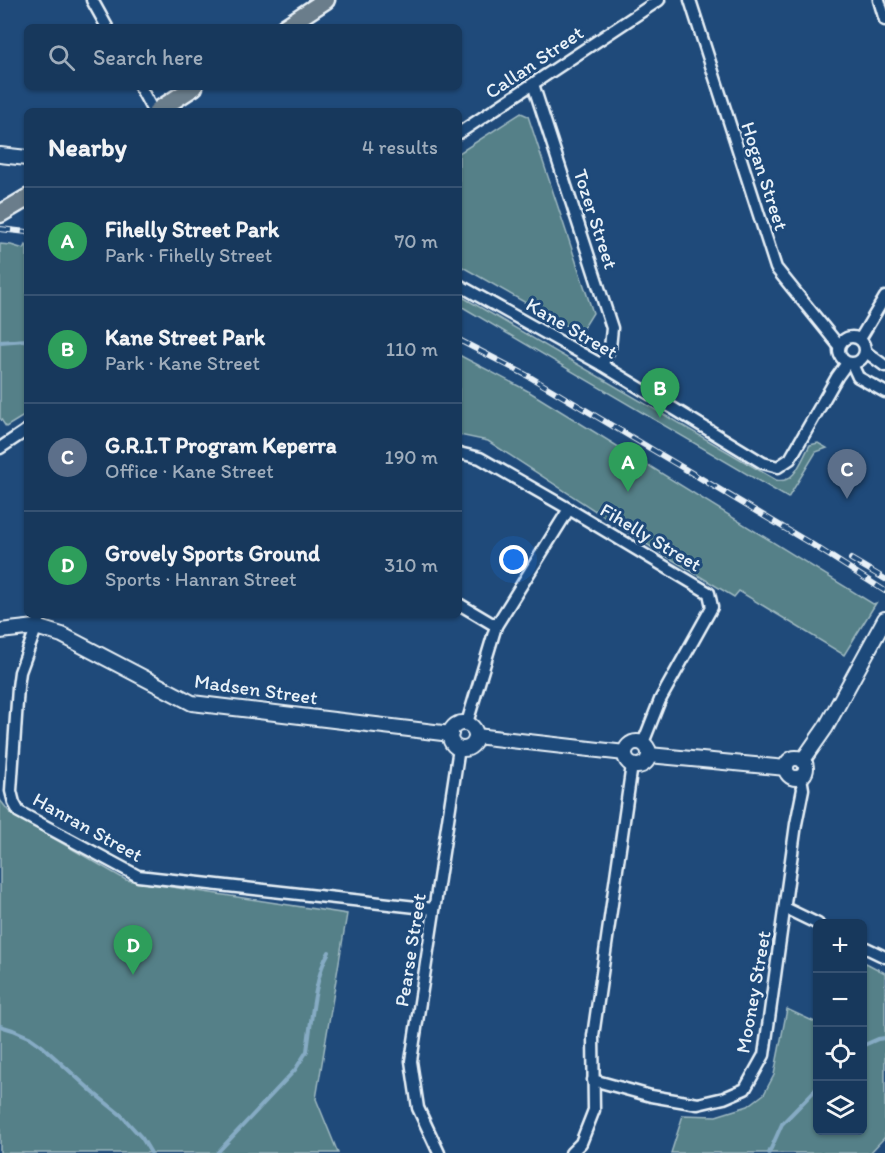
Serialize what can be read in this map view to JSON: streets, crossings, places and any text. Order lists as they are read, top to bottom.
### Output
{
  "streets": {
    "street": [
      "Callan Street",
      "Hogan Street",
      "Tozer Street",
      "Kane Street",
      "Fihelly Street",
      "Madsen Street",
      "Hanran Street",
      "Pearse Street",
      "Mooney Street"
    ]
  },
  "crossings": [
    ["Callan Street", "Tozer Street"],
    ["Hogan Street", "Kane Street"],
    ["Tozer Street", "Kane Street"],
    ["Madsen Street", "Hanran Street"],
    ["Madsen Street", "Pearse Street"],
    ["Hanran Street", "Pearse Street"]
  ],
  "page": {
    "search": "Search here",
    "heading": ["Nearby", "4 results"],
    "list": [
      {
        "mark": "A",
        "name": "Fihelly Street Park",
        "note": "Park · Fihelly Street",
        "value": "70 m"
      },
      {
        "mark": "B",
        "name": "Kane Street Park",
        "note": "Park · Kane Street",
        "value": "110 m"
      },
      {
        "mark": "C",
        "name": "G.R.I.T Program Keperra",
        "note": "Office · Kane Street",
        "value": "190 m"
      },
      {
        "mark": "D",
        "name": "Grovely Sports Ground",
        "note": "Sports · Hanran Street",
        "value": "310 m"
      }
    ],
    "pins": [
      "B",
      "A",
      "C",
      "D"
    ],
    "map_buttons": ["+", "−"]
  }
}
